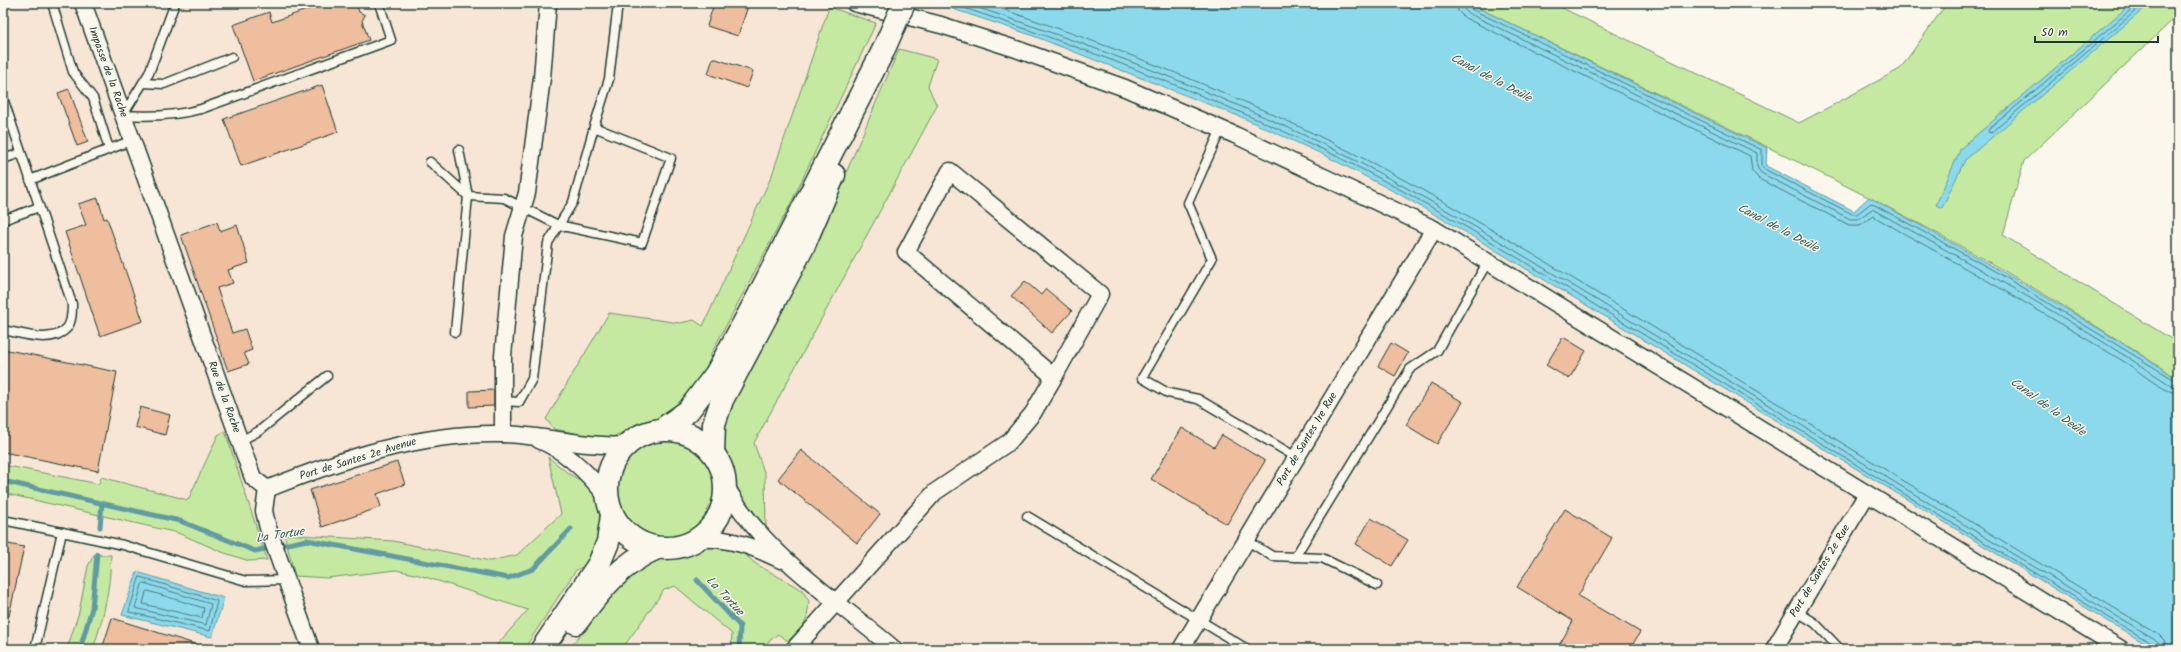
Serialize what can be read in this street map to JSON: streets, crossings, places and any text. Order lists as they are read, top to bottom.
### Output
{
  "streets": {
    "street": [
      "Impasse de la Rache",
      "Rue de la Rache",
      "Port de Santes 1re Rue",
      "Port de Santes 2e Avenue",
      "Port de Santes 2e Rue"
    ]
  },
  "crossings": [
    ["Impasse de la Rache", "Rue de la Rache"],
    ["Rue de la Rache", "Port de Santes 2e Avenue"]
  ],
  "water": ["Canal de la Deûle", "La Tortue"],
  "scale_bar": "50 m"
}
